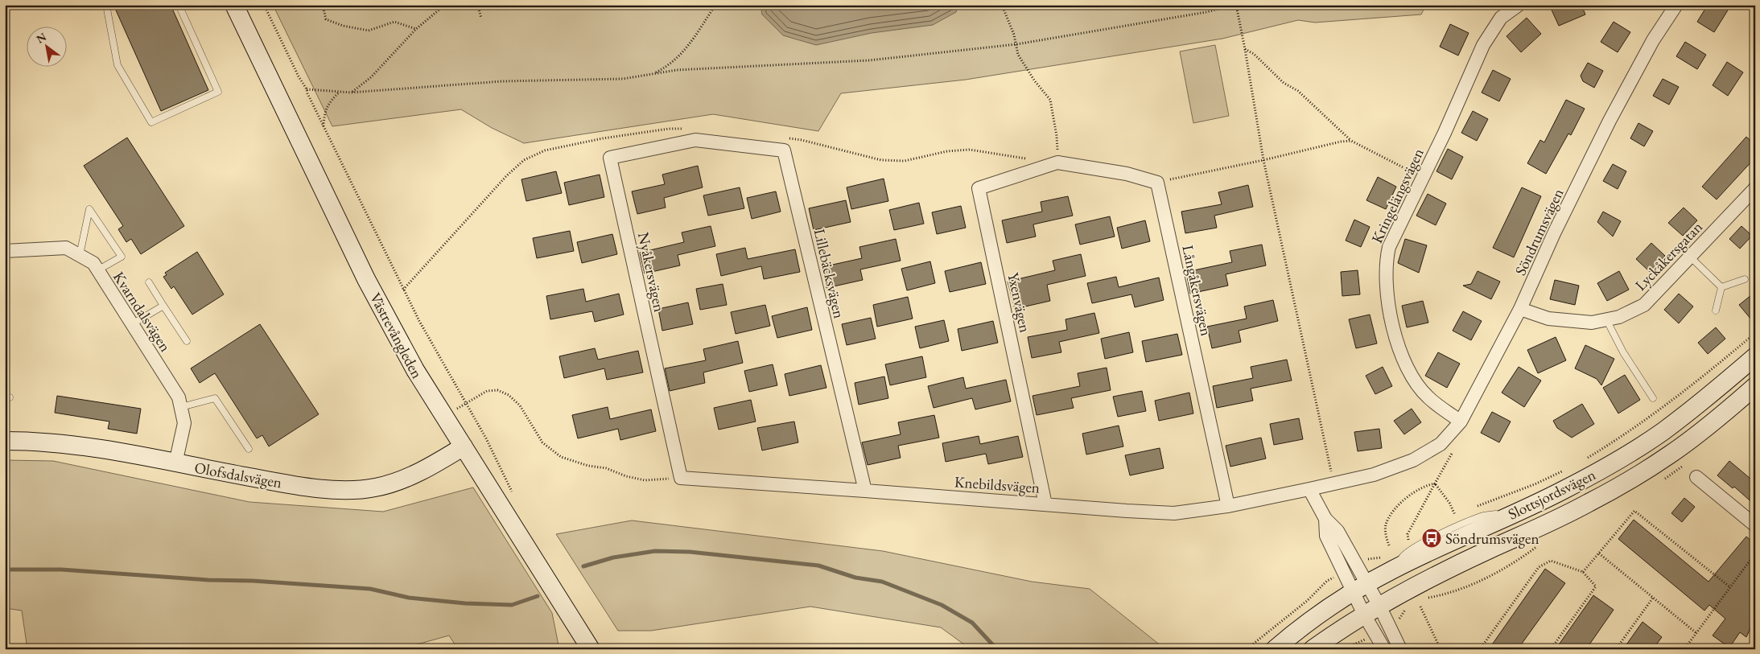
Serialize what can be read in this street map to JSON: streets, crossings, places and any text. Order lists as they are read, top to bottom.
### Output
{
  "streets": {
    "street": [
      "Kringelängsvägen",
      "Söndrumsvägen",
      "Lyckåkersgatan",
      "Nyåkersvägen",
      "Lillebäcksvägen",
      "Långåkersvägen",
      "Yxenvägen",
      "Kvarndalsvägen",
      "Västrevångleden",
      "Olofsdalsvägen",
      "Knebildsvägen",
      "Slottsjordsvägen"
    ]
  },
  "crossings": [
    ["Kringelängsvägen", "Söndrumsvägen"],
    ["Söndrumsvägen", "Lyckåkersgatan"],
    ["Söndrumsvägen", "Knebildsvägen"],
    ["Nyåkersvägen", "Lillebäcksvägen"],
    ["Nyåkersvägen", "Knebildsvägen"],
    ["Lillebäcksvägen", "Knebildsvägen"],
    ["Långåkersvägen", "Knebildsvägen"],
    ["Yxenvägen", "Knebildsvägen"],
    ["Kvarndalsvägen", "Olofsdalsvägen"],
    ["Västrevångleden", "Olofsdalsvägen"]
  ],
  "places": {
    "bus stop": ["Söndrumsvägen"]
  },
  "north": "top left"
}
